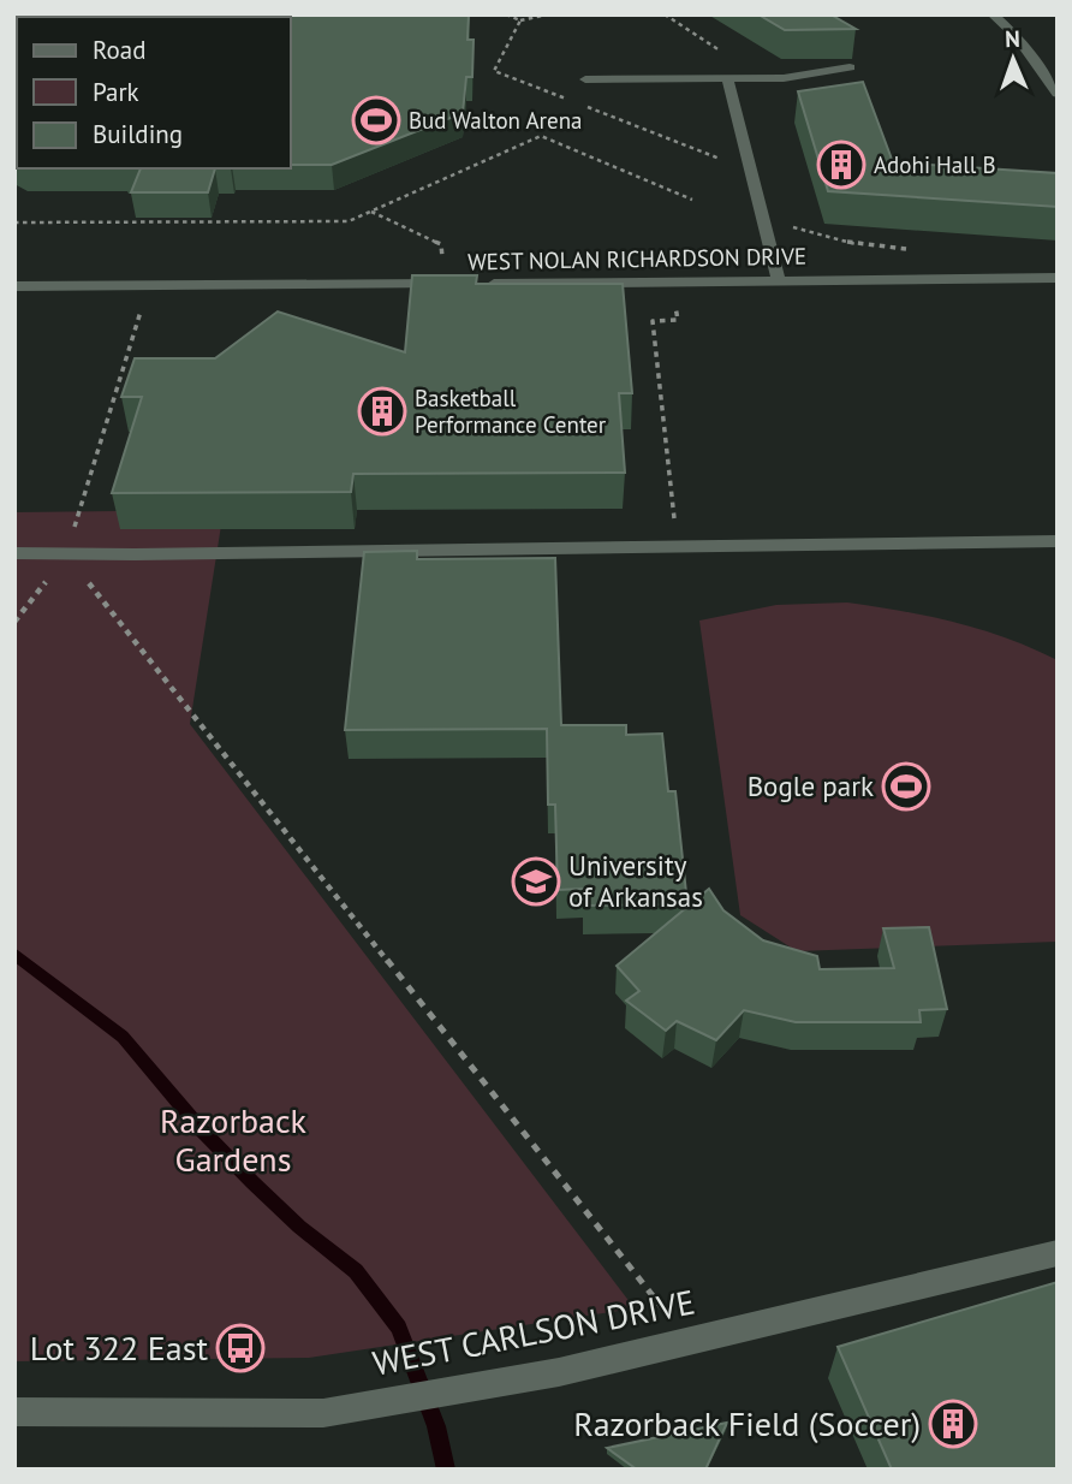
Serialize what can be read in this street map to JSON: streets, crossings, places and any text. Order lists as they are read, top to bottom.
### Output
{
  "streets": {
    "street": ["WEST NOLAN RICHARDSON DRIVE", "WEST CARLSON DRIVE"]
  },
  "parks": ["Razorback Gardens"],
  "places": {
    "sports": ["Bud Walton Arena", "Bogle park"],
    "building": ["Adohi Hall B", "Basketball Performance Center", "Razorback Field (Soccer)"],
    "school or university": ["University of Arkansas"],
    "bus stop": ["Lot 322 East"]
  },
  "legend": ["Road", "Park", "Building"],
  "north": "top"
}
